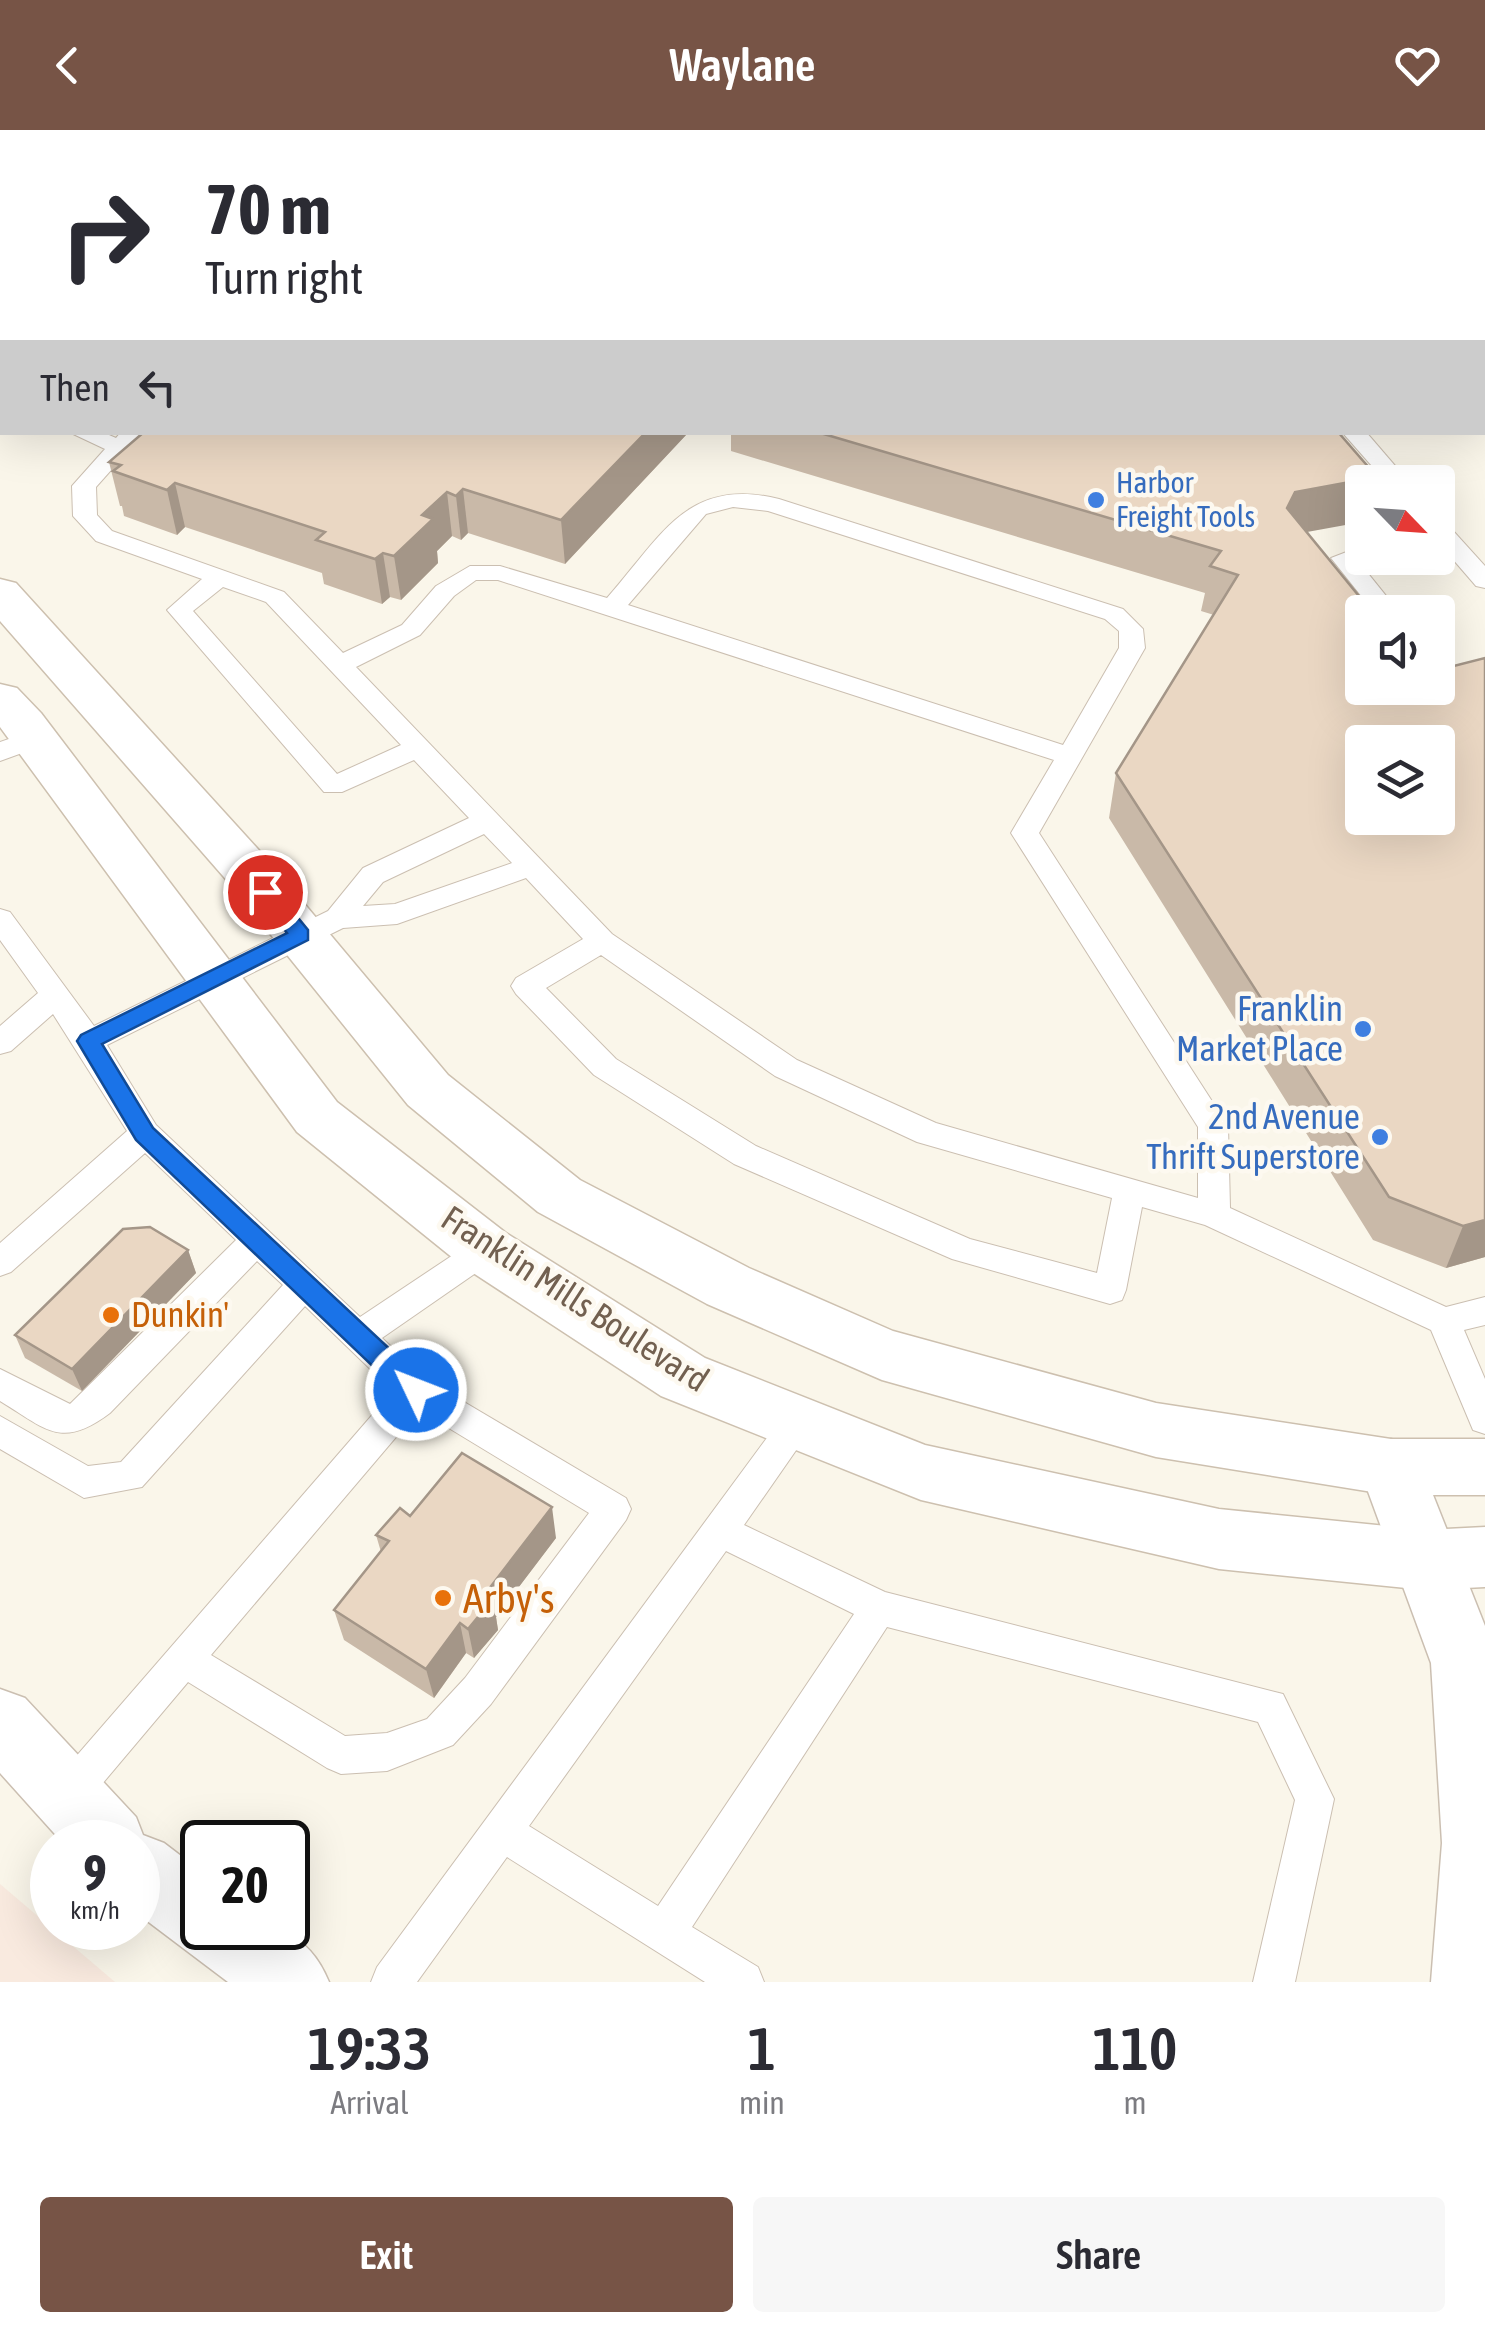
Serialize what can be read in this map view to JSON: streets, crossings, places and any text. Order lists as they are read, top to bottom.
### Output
{
  "streets": {
    "street": ["Franklin Mills Boulevard"]
  },
  "places": [
    "Harbor Freight Tools",
    "Franklin Market Place",
    "2nd Avenue Thrift Superstore",
    "Dunkin'",
    "Arby's"
  ],
  "north": "bottom right",
  "page": {
    "header": "Waylane",
    "turn": ["70 m", "Turn right"],
    "then": "Then",
    "speed": "9 km/h",
    "limit": "20",
    "eta": [
      "19:33",
      "Arrival",
      "1",
      "min",
      "110",
      "m"
    ],
    "buttons": ["Exit", "Share"]
  }
}
